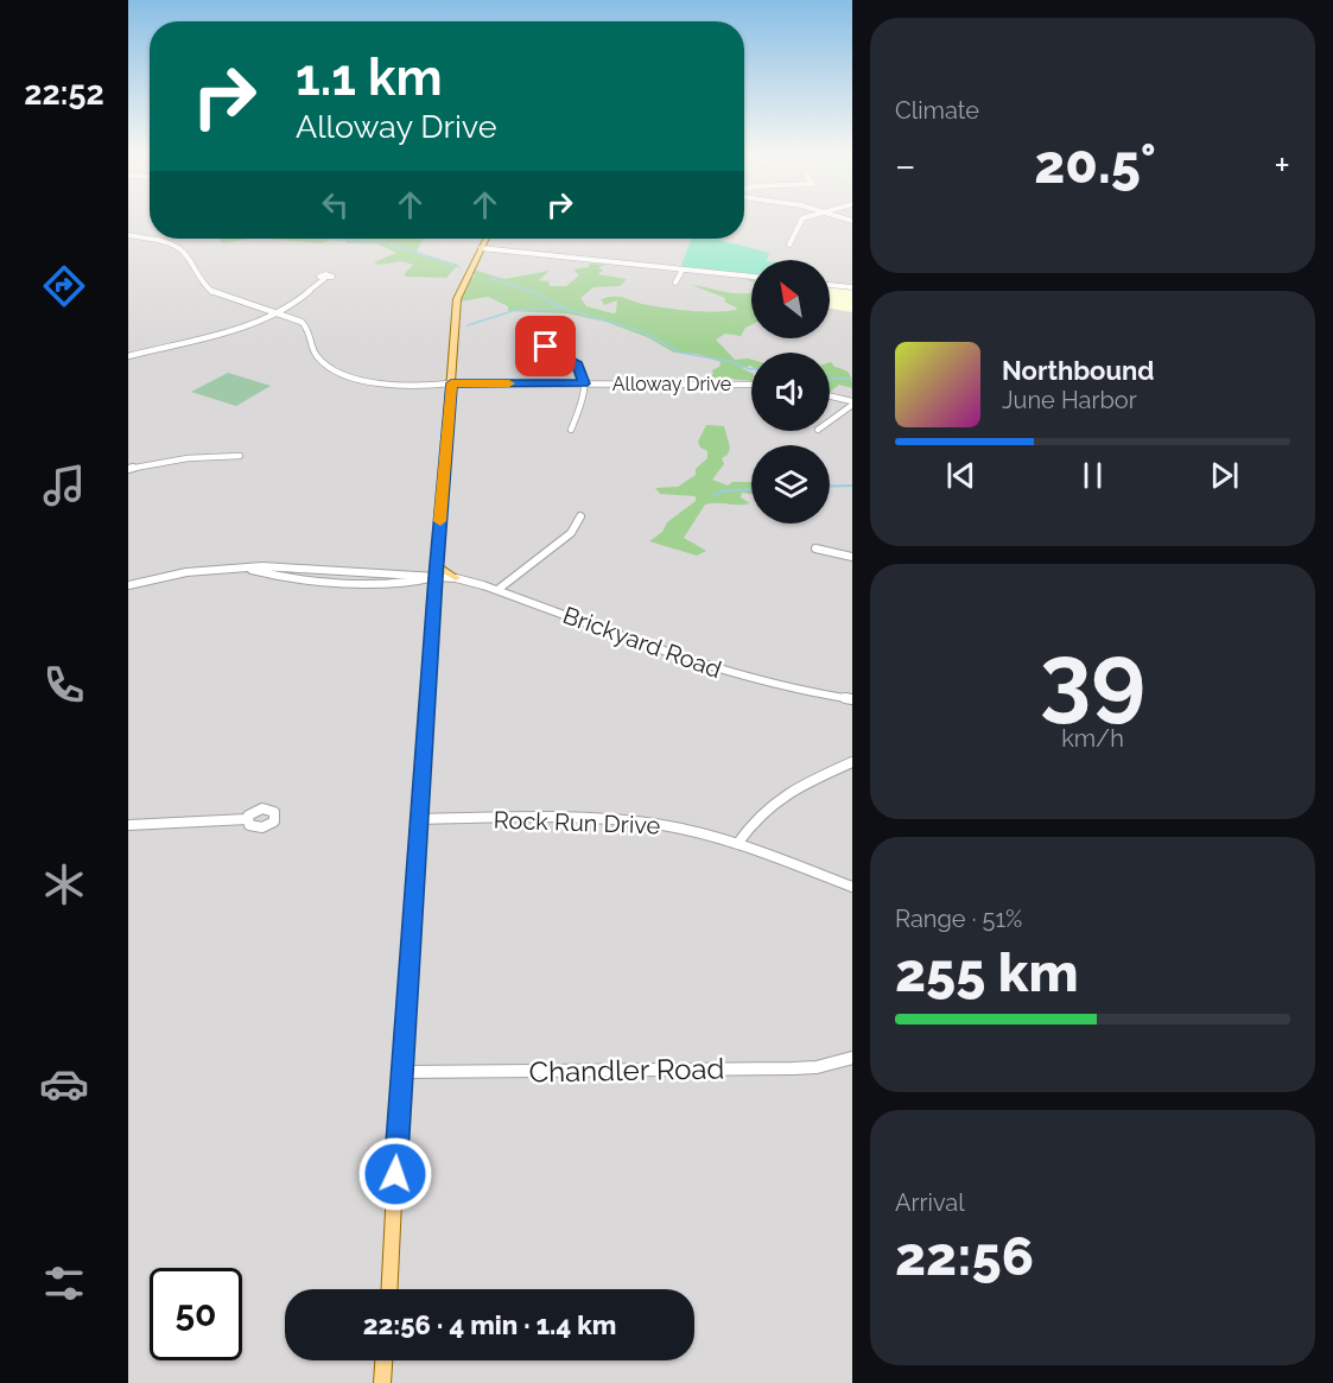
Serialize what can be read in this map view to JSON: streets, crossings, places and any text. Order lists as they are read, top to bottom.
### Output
{
  "streets": {
    "street": [
      "Alloway Drive",
      "Brickyard Road",
      "Rock Run Drive",
      "Chandler Road"
    ]
  },
  "north": "top left",
  "page": {
    "tabs": "22:52",
    "tile": [
      "Climate",
      ["39", "km/h"],
      ["Range · 51%", "255 km"],
      ["Arrival", "22:56"]
    ],
    "turn": ["1.1 km", "Alloway Drive"],
    "heat": ["−", "20.5°", "+"],
    "song": ["Northbound", "June Harbor"],
    "limit": "50",
    "trip": "22:56 · 4 min · 1.4 km"
  }
}
